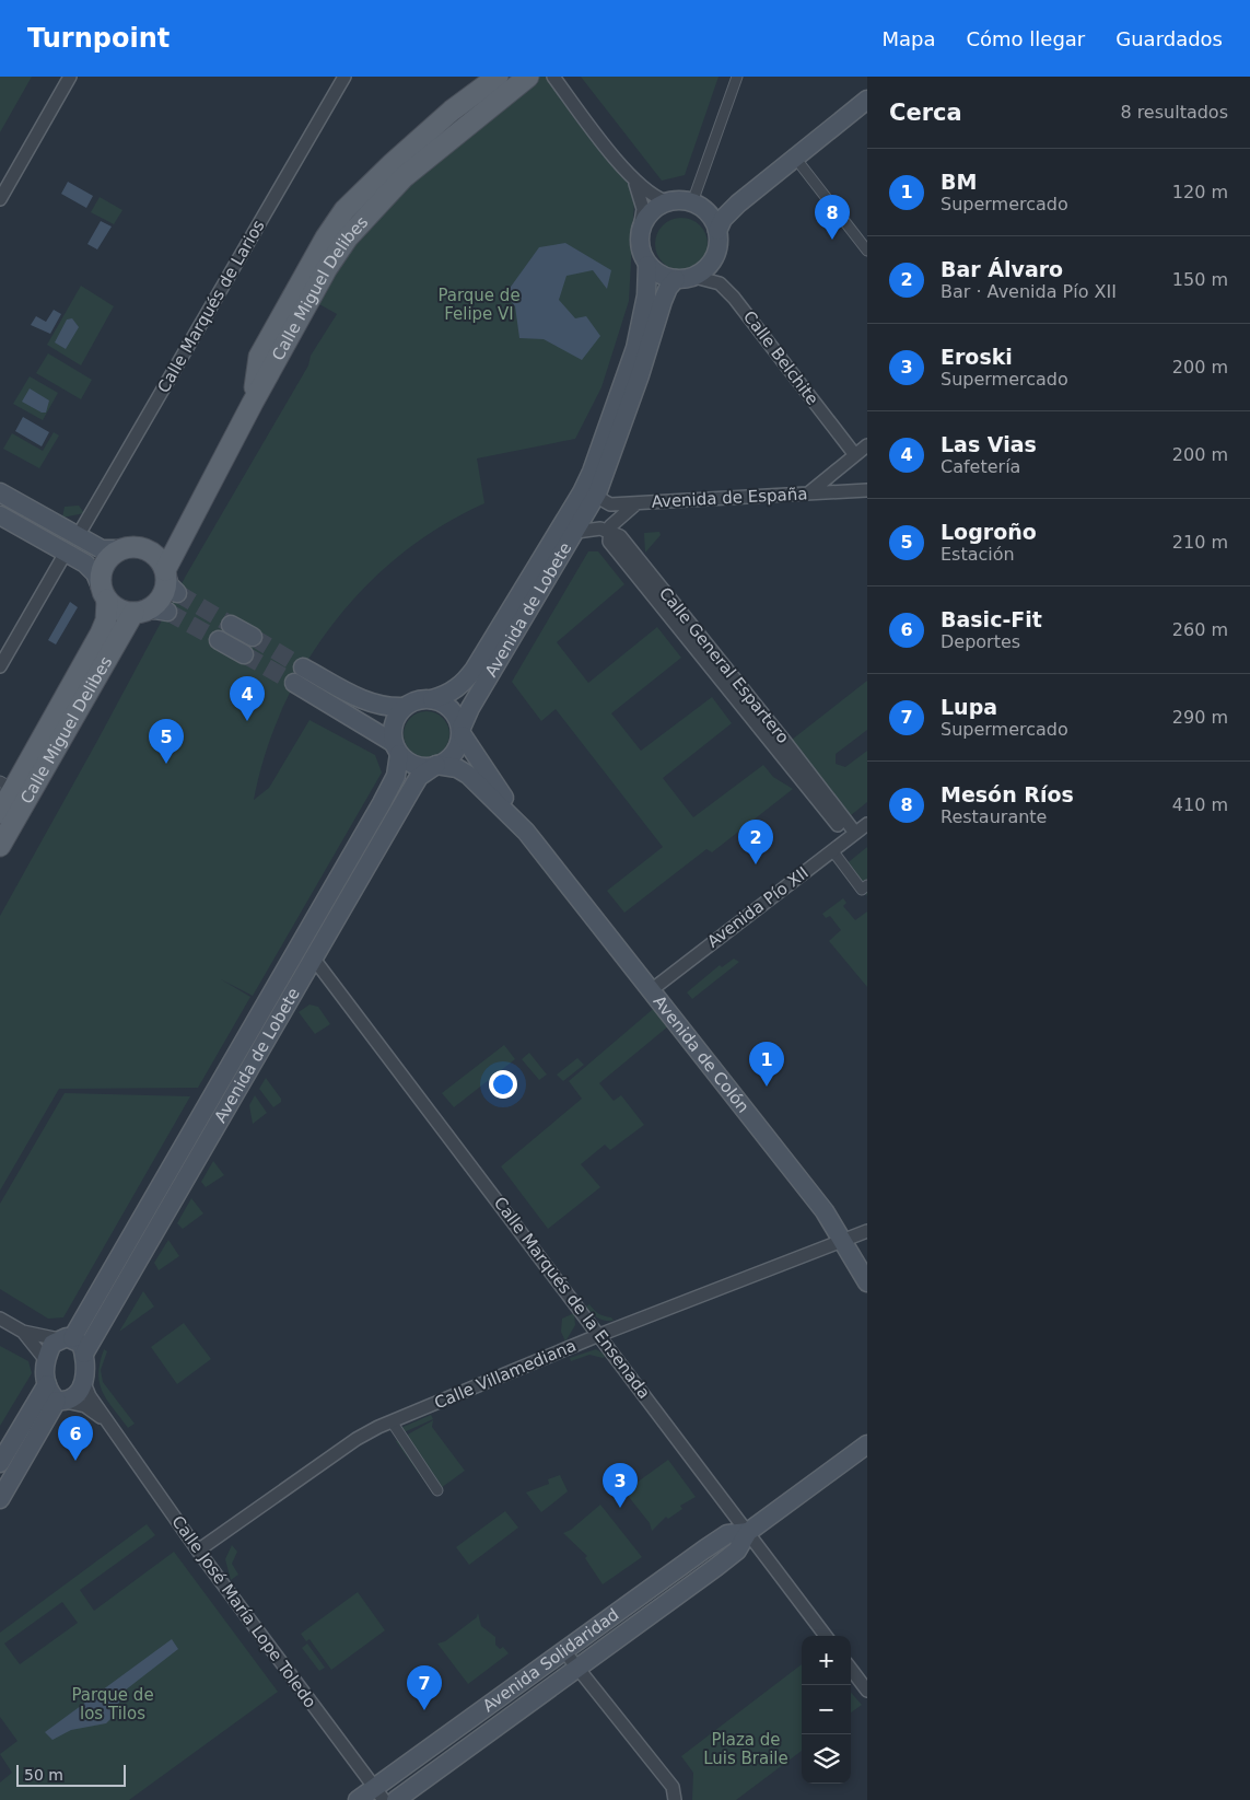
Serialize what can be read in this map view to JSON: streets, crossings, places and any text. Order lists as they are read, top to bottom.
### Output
{
  "streets": {
    "main road": [
      "Calle Miguel Delibes",
      "Avenida de Lobete",
      "Avenida de Colón",
      "Avenida Solidaridad"
    ],
    "street": [
      "Calle Marqués de Larios",
      "Calle Belchite",
      "Avenida de España",
      "Calle General Espartero",
      "Avenida Pío XII",
      "Calle Marqués de la Ensenada",
      "Calle Villamediana",
      "Calle José María Lope Toledo"
    ]
  },
  "crossings": [
    ["Avenida de España", "Avenida de Lobete"],
    ["Avenida de Lobete", "Avenida de Colón"],
    ["Avenida de Lobete", "Calle Marqués de la Ensenada"],
    ["Avenida de Lobete", "Calle José María Lope Toledo"],
    ["Calle General Espartero", "Avenida Pío XII"],
    ["Avenida Pío XII", "Avenida de Colón"],
    ["Avenida de Colón", "Calle Villamediana"],
    ["Calle Marqués de la Ensenada", "Calle Villamediana"],
    ["Calle Marqués de la Ensenada", "Avenida Solidaridad"],
    ["Calle Villamediana", "Calle José María Lope Toledo"],
    ["Calle José María Lope Toledo", "Avenida Solidaridad"]
  ],
  "parks": ["Parque de Felipe VI", "Parque de los Tilos", "Plaza de Luis Braile"],
  "scale_bar": "50 m",
  "page": {
    "header": "Turnpoint",
    "nav": ["Mapa", "Cómo llegar", "Guardados"],
    "heading": ["Cerca", "8 resultados"],
    "list": [
      {
        "mark": "1",
        "name": "BM",
        "note": "Supermercado",
        "value": "120 m"
      },
      {
        "mark": "2",
        "name": "Bar Álvaro",
        "note": "Bar · Avenida Pío XII",
        "value": "150 m"
      },
      {
        "mark": "3",
        "name": "Eroski",
        "note": "Supermercado",
        "value": "200 m"
      },
      {
        "mark": "4",
        "name": "Las Vias",
        "note": "Cafetería",
        "value": "200 m"
      },
      {
        "mark": "5",
        "name": "Logroño",
        "note": "Estación",
        "value": "210 m"
      },
      {
        "mark": "6",
        "name": "Basic-Fit",
        "note": "Deportes",
        "value": "260 m"
      },
      {
        "mark": "7",
        "name": "Lupa",
        "note": "Supermercado",
        "value": "290 m"
      },
      {
        "mark": "8",
        "name": "Mesón Ríos",
        "note": "Restaurante",
        "value": "410 m"
      }
    ],
    "pins": [
      "8",
      "4",
      "5",
      "2",
      "1",
      "6",
      "3",
      "7"
    ],
    "map_buttons": ["+", "−"],
    "scale": "50 m"
  }
}
